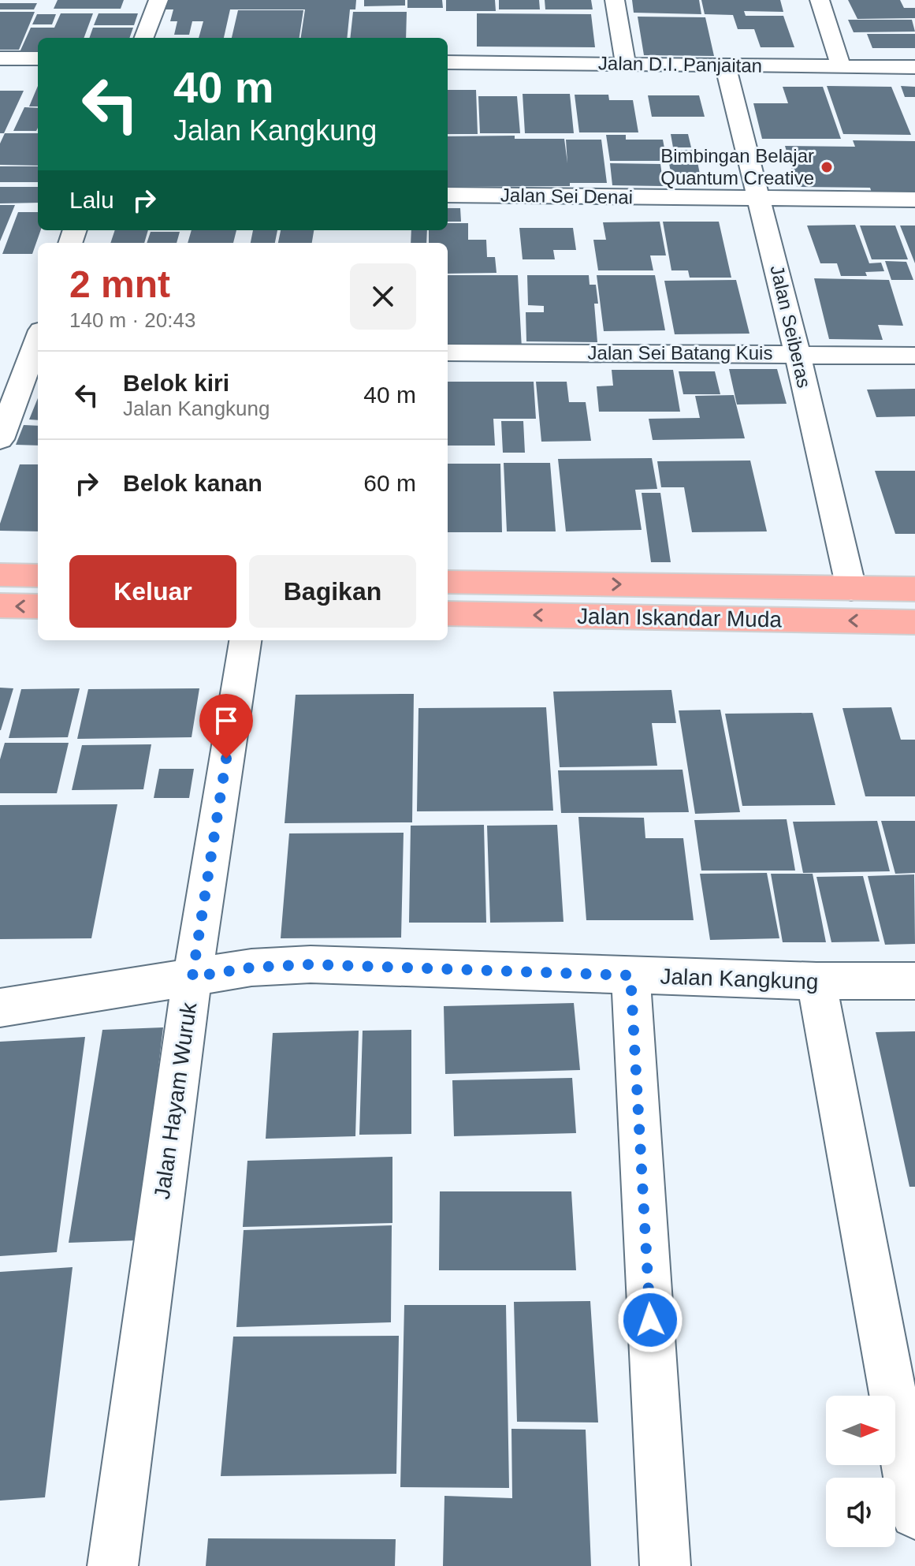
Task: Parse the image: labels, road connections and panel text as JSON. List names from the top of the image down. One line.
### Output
{"streets":{"main road":["Jalan Iskandar Muda"],"street":["Jalan D.I. Panjaitan","Jalan Sei Denai","Jalan Seiberas","Jalan Sei Batang Kuis","Jalan Kangkung","Jalan Hayam Wuruk"]},"crossings":[["Jalan D.I. Panjaitan","Jalan Seiberas"],["Jalan Sei Denai","Jalan Seiberas"],["Jalan Seiberas","Jalan Sei Batang Kuis"],["Jalan Seiberas","Jalan Iskandar Muda"],["Jalan Kangkung","Jalan Hayam Wuruk"]],"places":["Bimbingan Belajar Quantum Creative"],"north":"right","page":{"turn":["40 m","Jalan Kangkung"],"then":"Lalu","heading":["2 mnt","140 m · 20:43"],"list":[{"name":"Belok kiri","note":"Jalan Kangkung","value":"40 m"},{"name":"Belok kanan","value":"60 m"}],"buttons":["Keluar","Bagikan"]}}
